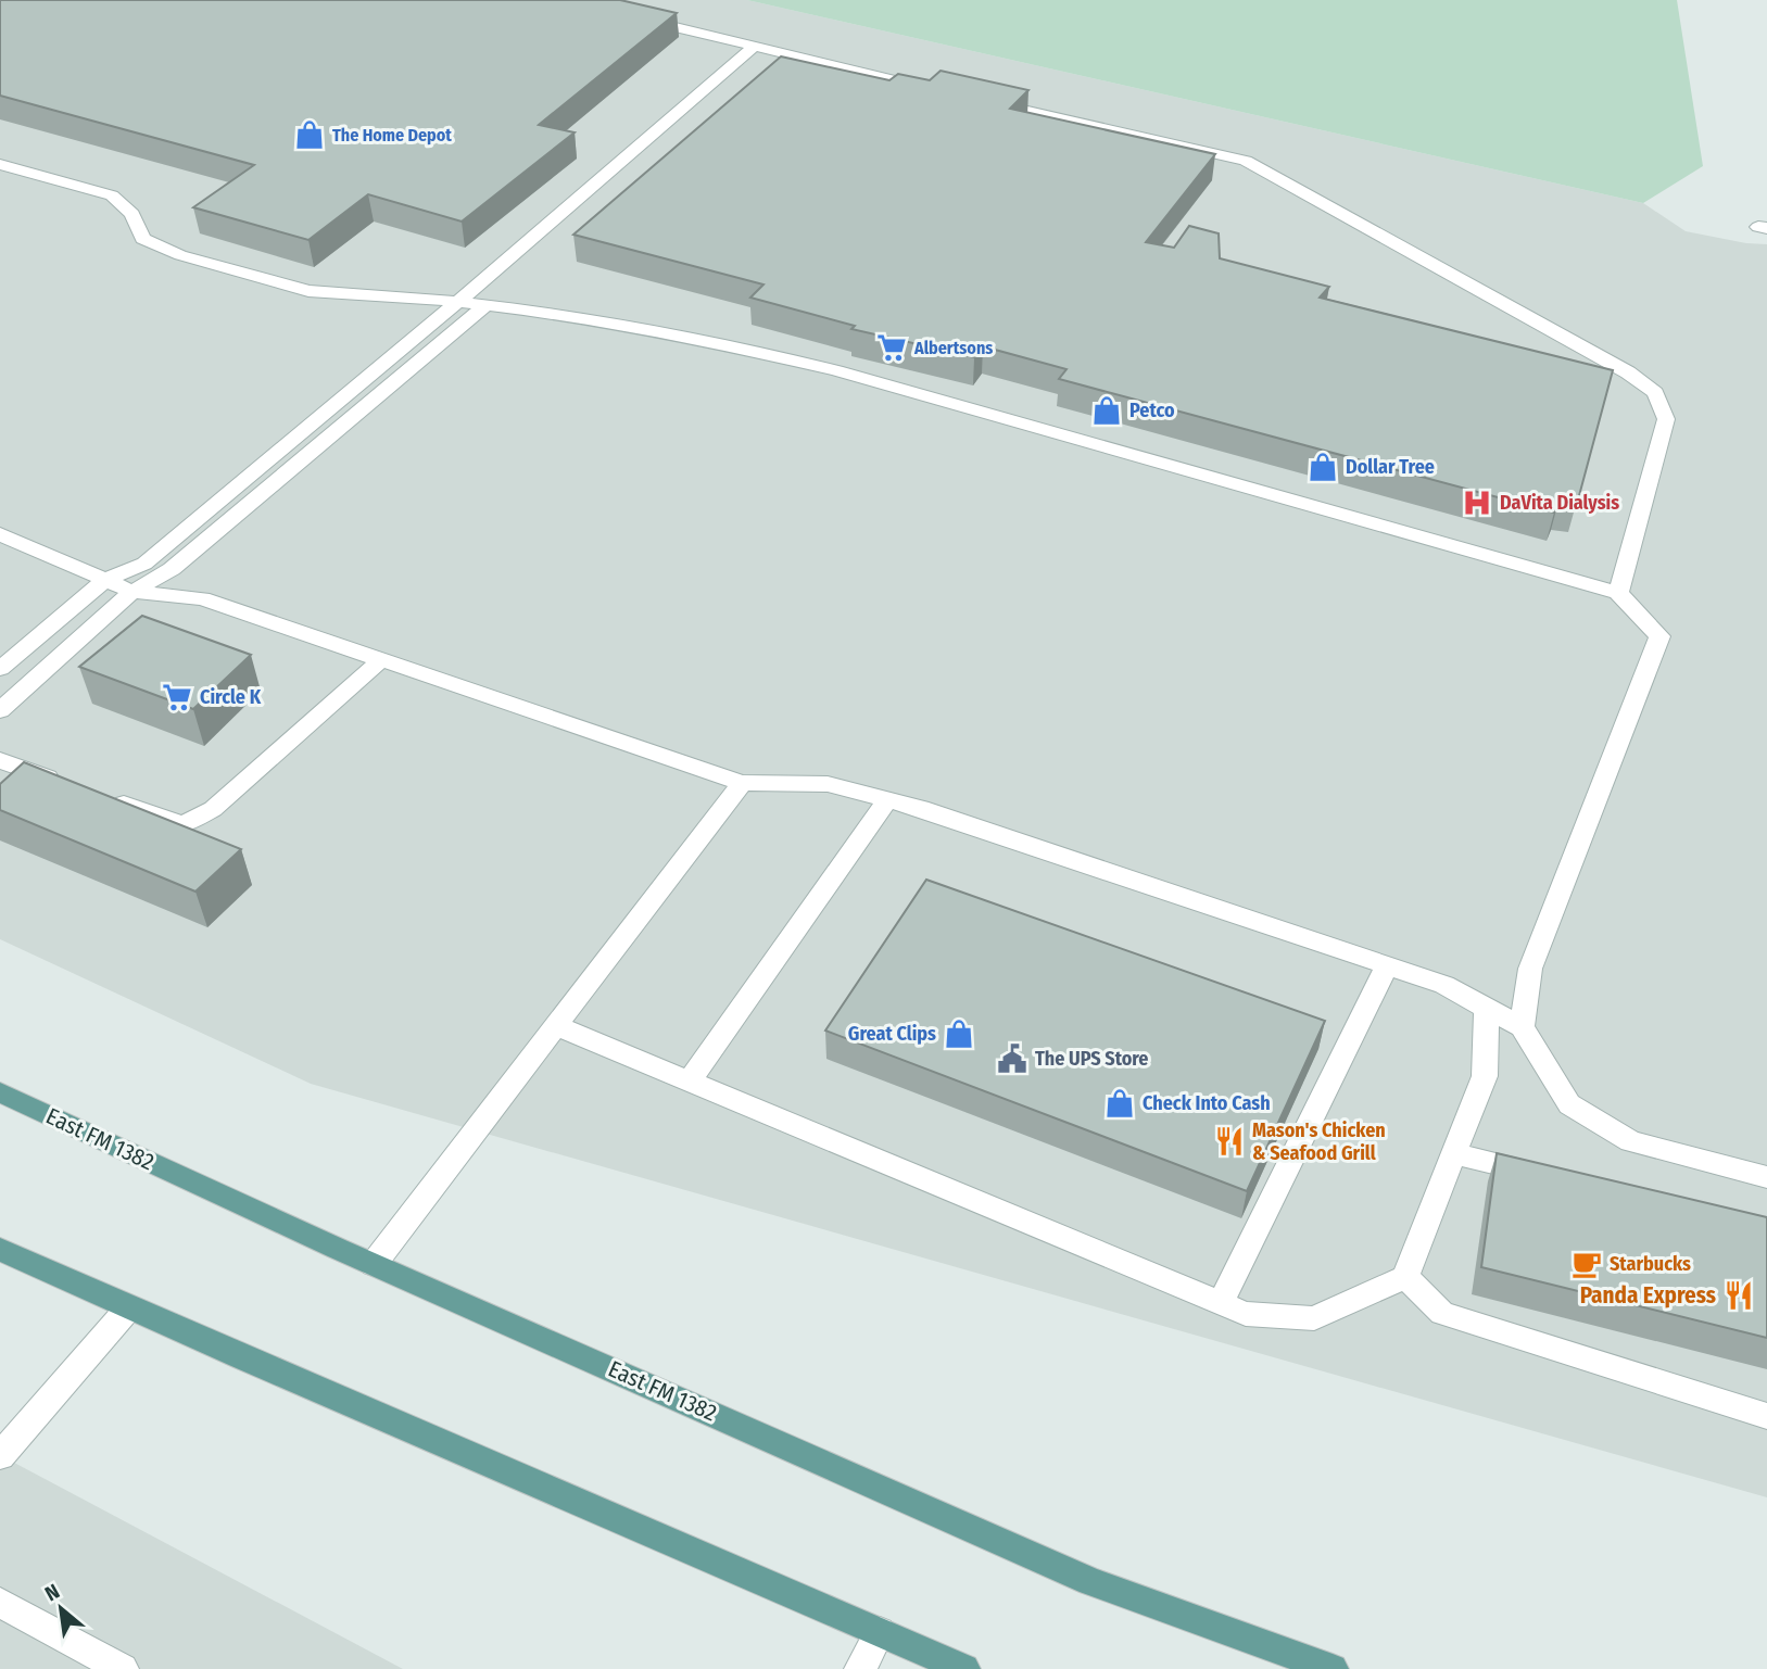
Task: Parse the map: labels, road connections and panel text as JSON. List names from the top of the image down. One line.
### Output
{"streets":{"main road":["East FM 1382"]},"places":{"shop":["The Home Depot","Petco","Dollar Tree","Great Clips","Check Into Cash"],"supermarket":["Albertsons","Circle K"],"hospital":["DaVita Dialysis"],"public building":["The UPS Store"],"restaurant":["Mason's Chicken & Seafood Grill","Panda Express"],"cafe":["Starbucks"]},"north":"top left"}
